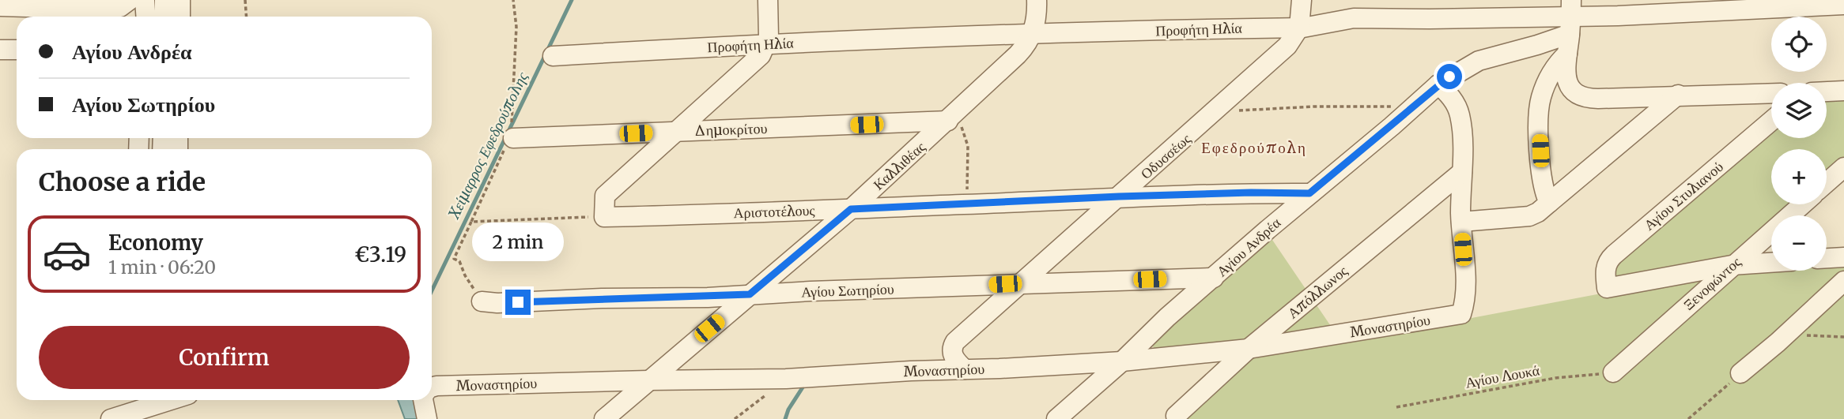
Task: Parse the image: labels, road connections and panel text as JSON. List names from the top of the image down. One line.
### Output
{"streets":{"street":["Προφήτη Ηλία","Δημοκρίτου","Οδυσσέως","Καλλιθέας","Αγίου Στυλιανού","Αριστοτέλους","Αγίου Ανδρέα","Ξενοφώντος","Αγίου Σωτηρίου","Απόλλωνος","Μοναστηρίου"],"path":["Αγίου Λουκά"]},"crossings":[["Προφήτη Ηλία","Οδυσσέως"],["Προφήτη Ηλία","Καλλιθέας"],["Προφήτη Ηλία","Αγίου Ανδρέα"],["Δημοκρίτου","Καλλιθέας"],["Δημοκρίτου","Αριστοτέλους"],["Οδυσσέως","Αριστοτέλους"],["Οδυσσέως","Αγίου Σωτηρίου"],["Οδυσσέως","Μοναστηρίου"],["Καλλιθέας","Αριστοτέλους"],["Καλλιθέας","Αγίου Σωτηρίου"],["Καλλιθέας","Μοναστηρίου"],["Αγίου Στυλιανού","Ξενοφώντος"],["Αριστοτέλους","Αγίου Ανδρέα"],["Αγίου Ανδρέα","Αγίου Σωτηρίου"],["Αγίου Ανδρέα","Μοναστηρίου"],["Ξενοφώντος","Αγίου Λουκά"],["Απόλλωνος","Μοναστηρίου"]],"districts":["Εφεδρούπολη"],"water":["Χείμαρρος Εφεδρούπολης"],"page":{"map_buttons":["+","−"],"banner":["Αγίου Ανδρέα","Αγίου Σωτηρίου"],"heading":"Choose a ride","list":[{"name":"Economy","note":"1 min · 06:20","value":"€3.19"}],"bubble":"2 min","buttons":"Confirm"}}
